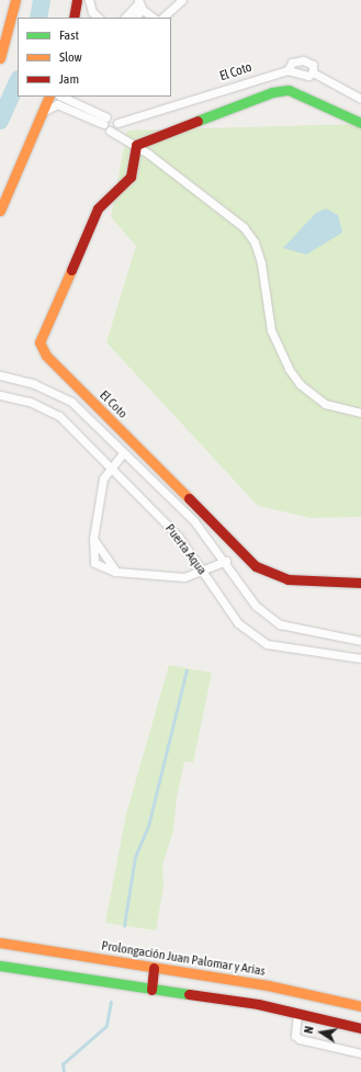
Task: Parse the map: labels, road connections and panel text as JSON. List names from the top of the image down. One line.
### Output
{"streets":{"main road":["El Coto","Prolongación Juan Palomar y Arias"],"street":["Puerta Aqua"]},"legend":["Fast","Slow","Jam"],"north":"left"}
